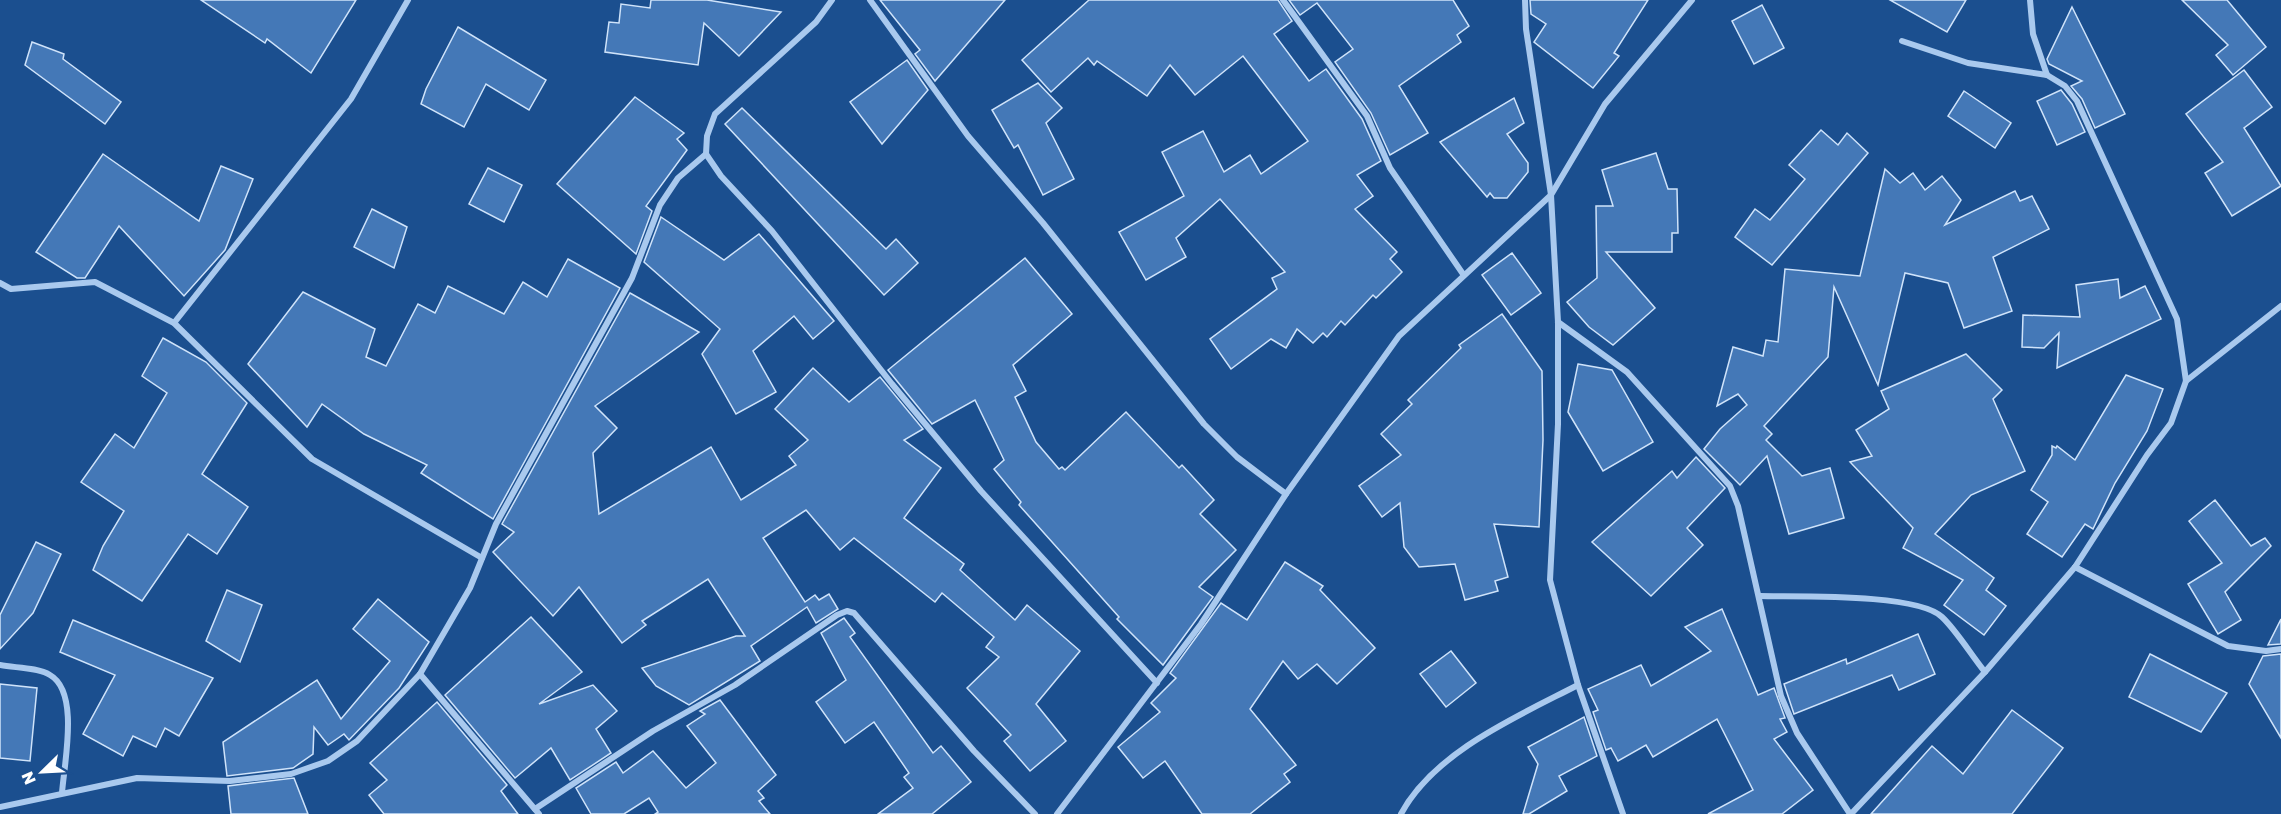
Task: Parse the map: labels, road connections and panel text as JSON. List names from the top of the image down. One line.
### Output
{"north":"bottom left"}
